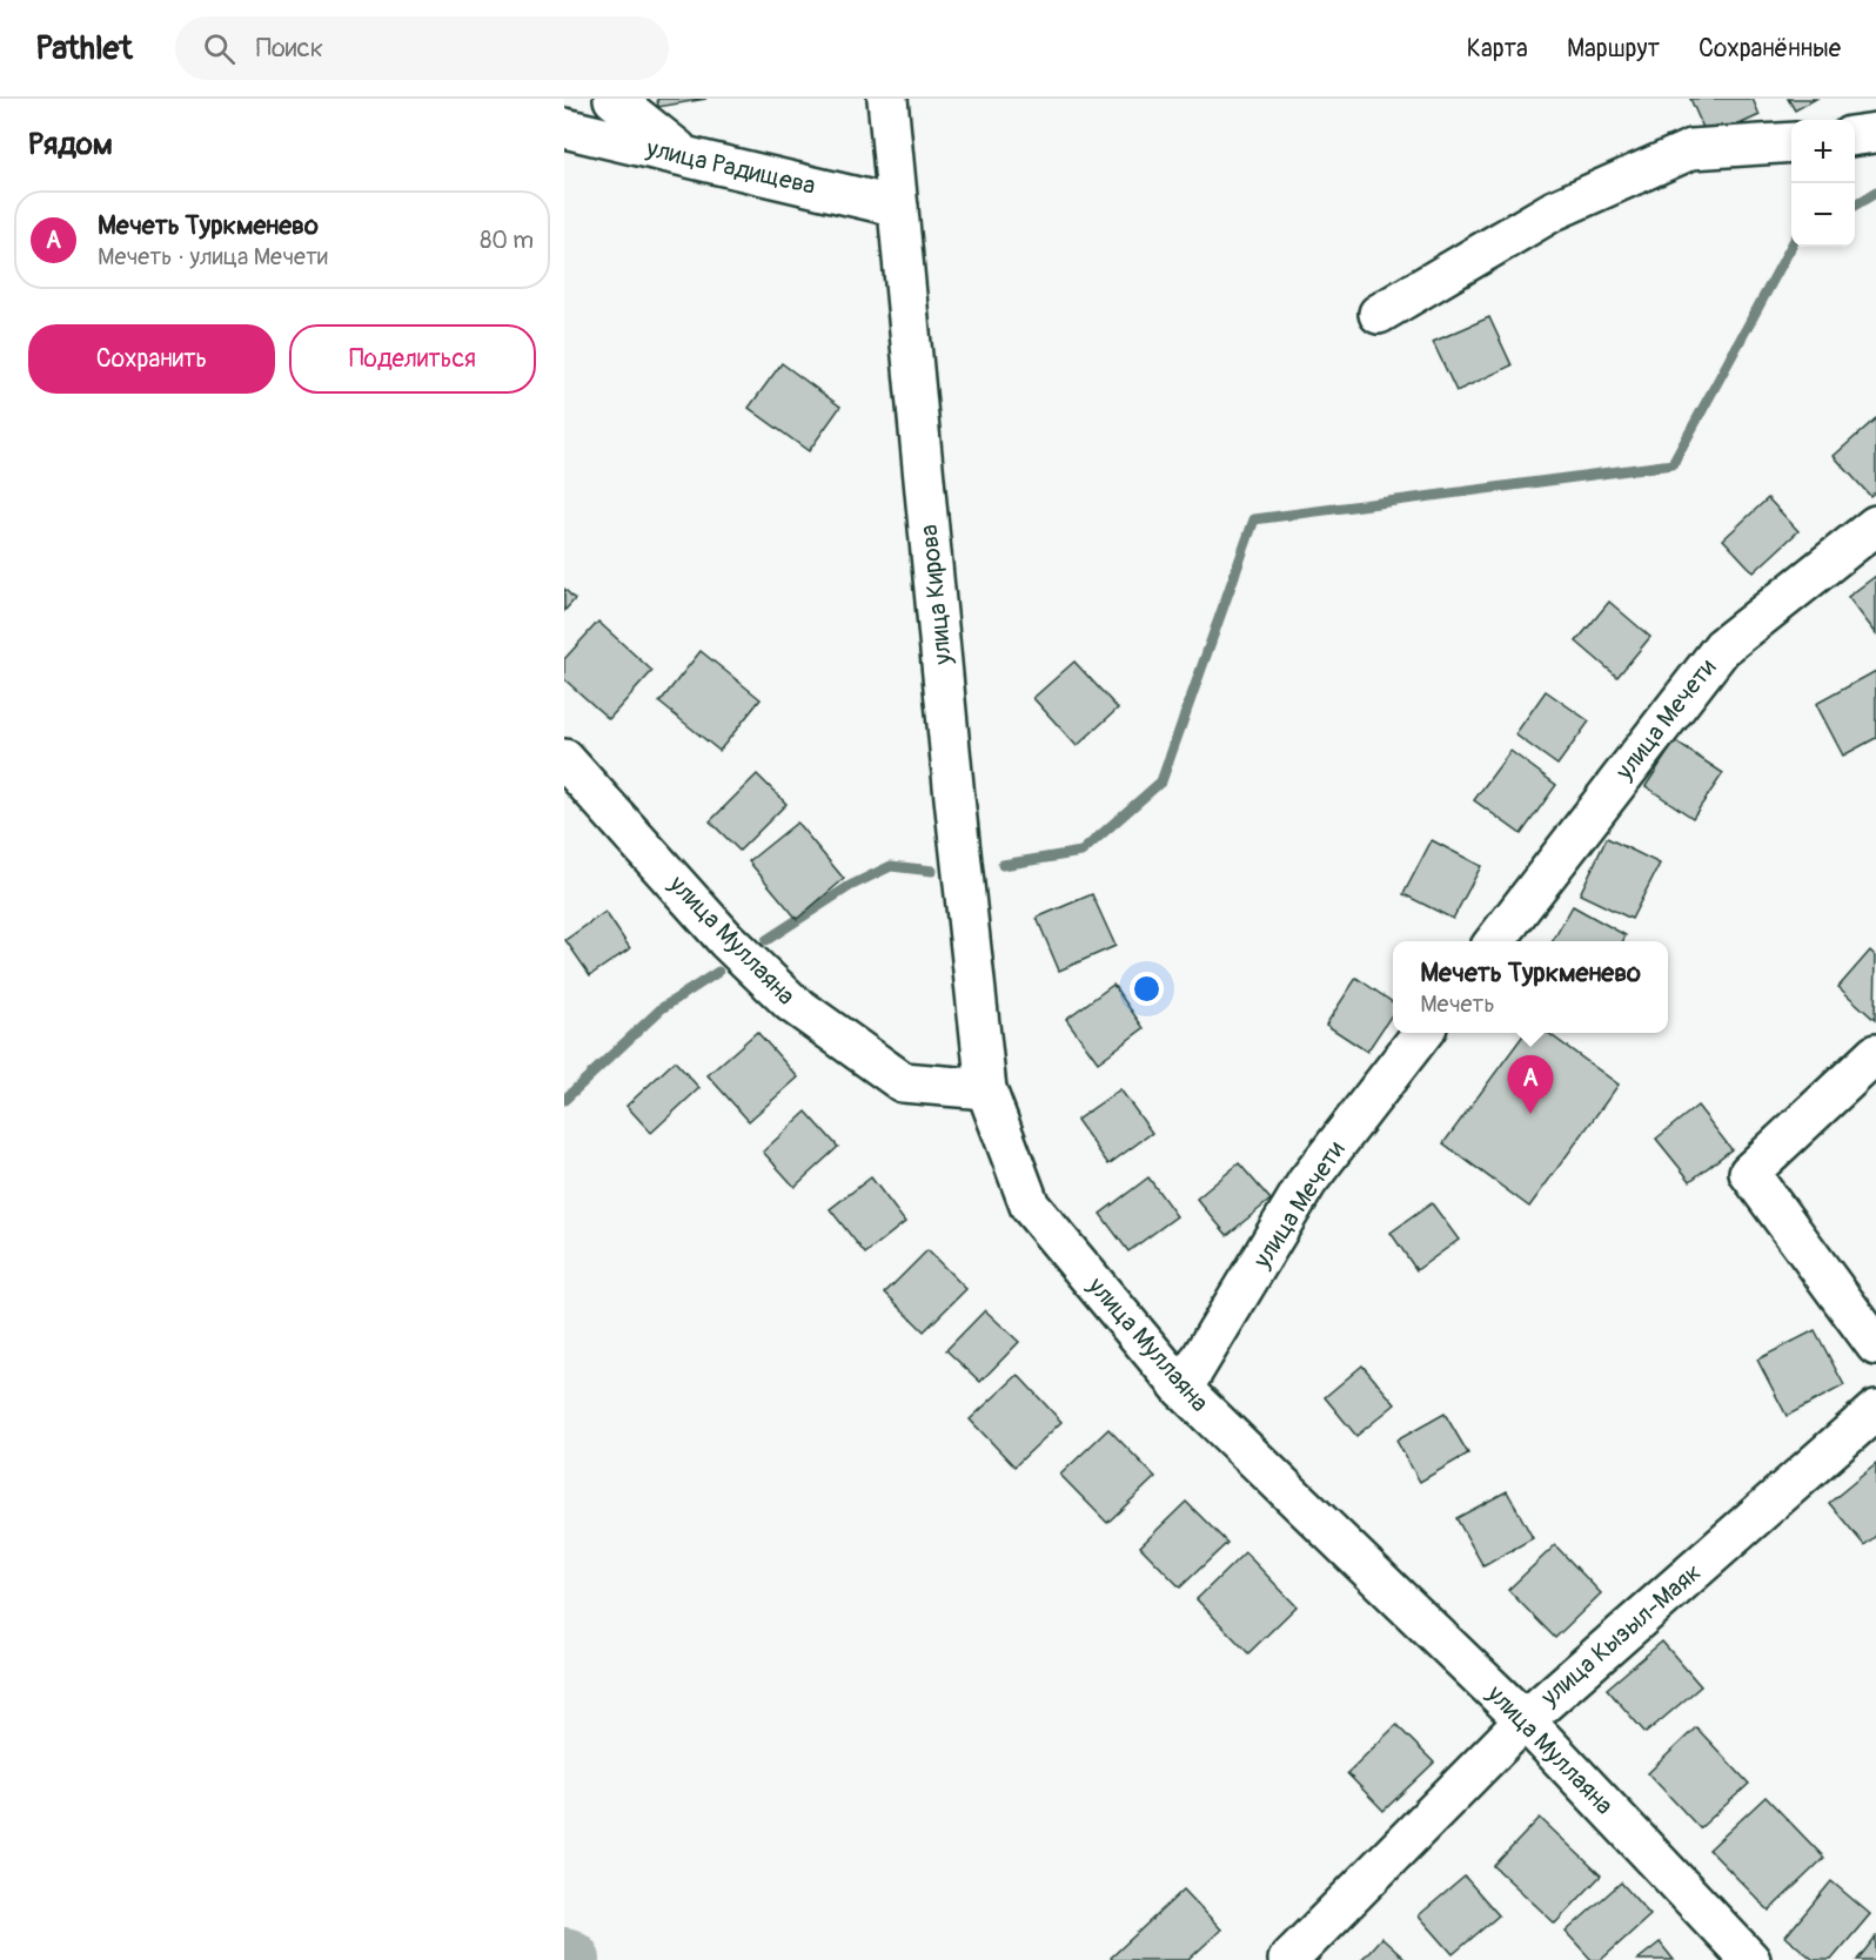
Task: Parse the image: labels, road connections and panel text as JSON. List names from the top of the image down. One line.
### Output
{"streets":{"street":["улица Радищева","улица Кирова","улица Мечети","улица Муллаяна","улица Кызыл-Маяк"]},"crossings":[["улица Радищева","улица Кирова"],["улица Кирова","улица Муллаяна"],["улица Мечети","улица Муллаяна"],["улица Муллаяна","улица Кызыл-Маяк"]],"page":{"header":"Pathlet","search":"Поиск","nav":["Карта","Маршрут","Сохранённые"],"heading":"Рядом","map_buttons":["+","−"],"list":[{"mark":"A","name":"Мечеть Туркменево","note":"Мечеть · улица Мечети","value":"80 m"}],"buttons":["Сохранить","Поделиться"],"popup":["Мечеть Туркменево","Мечеть"],"pins":"A"}}
